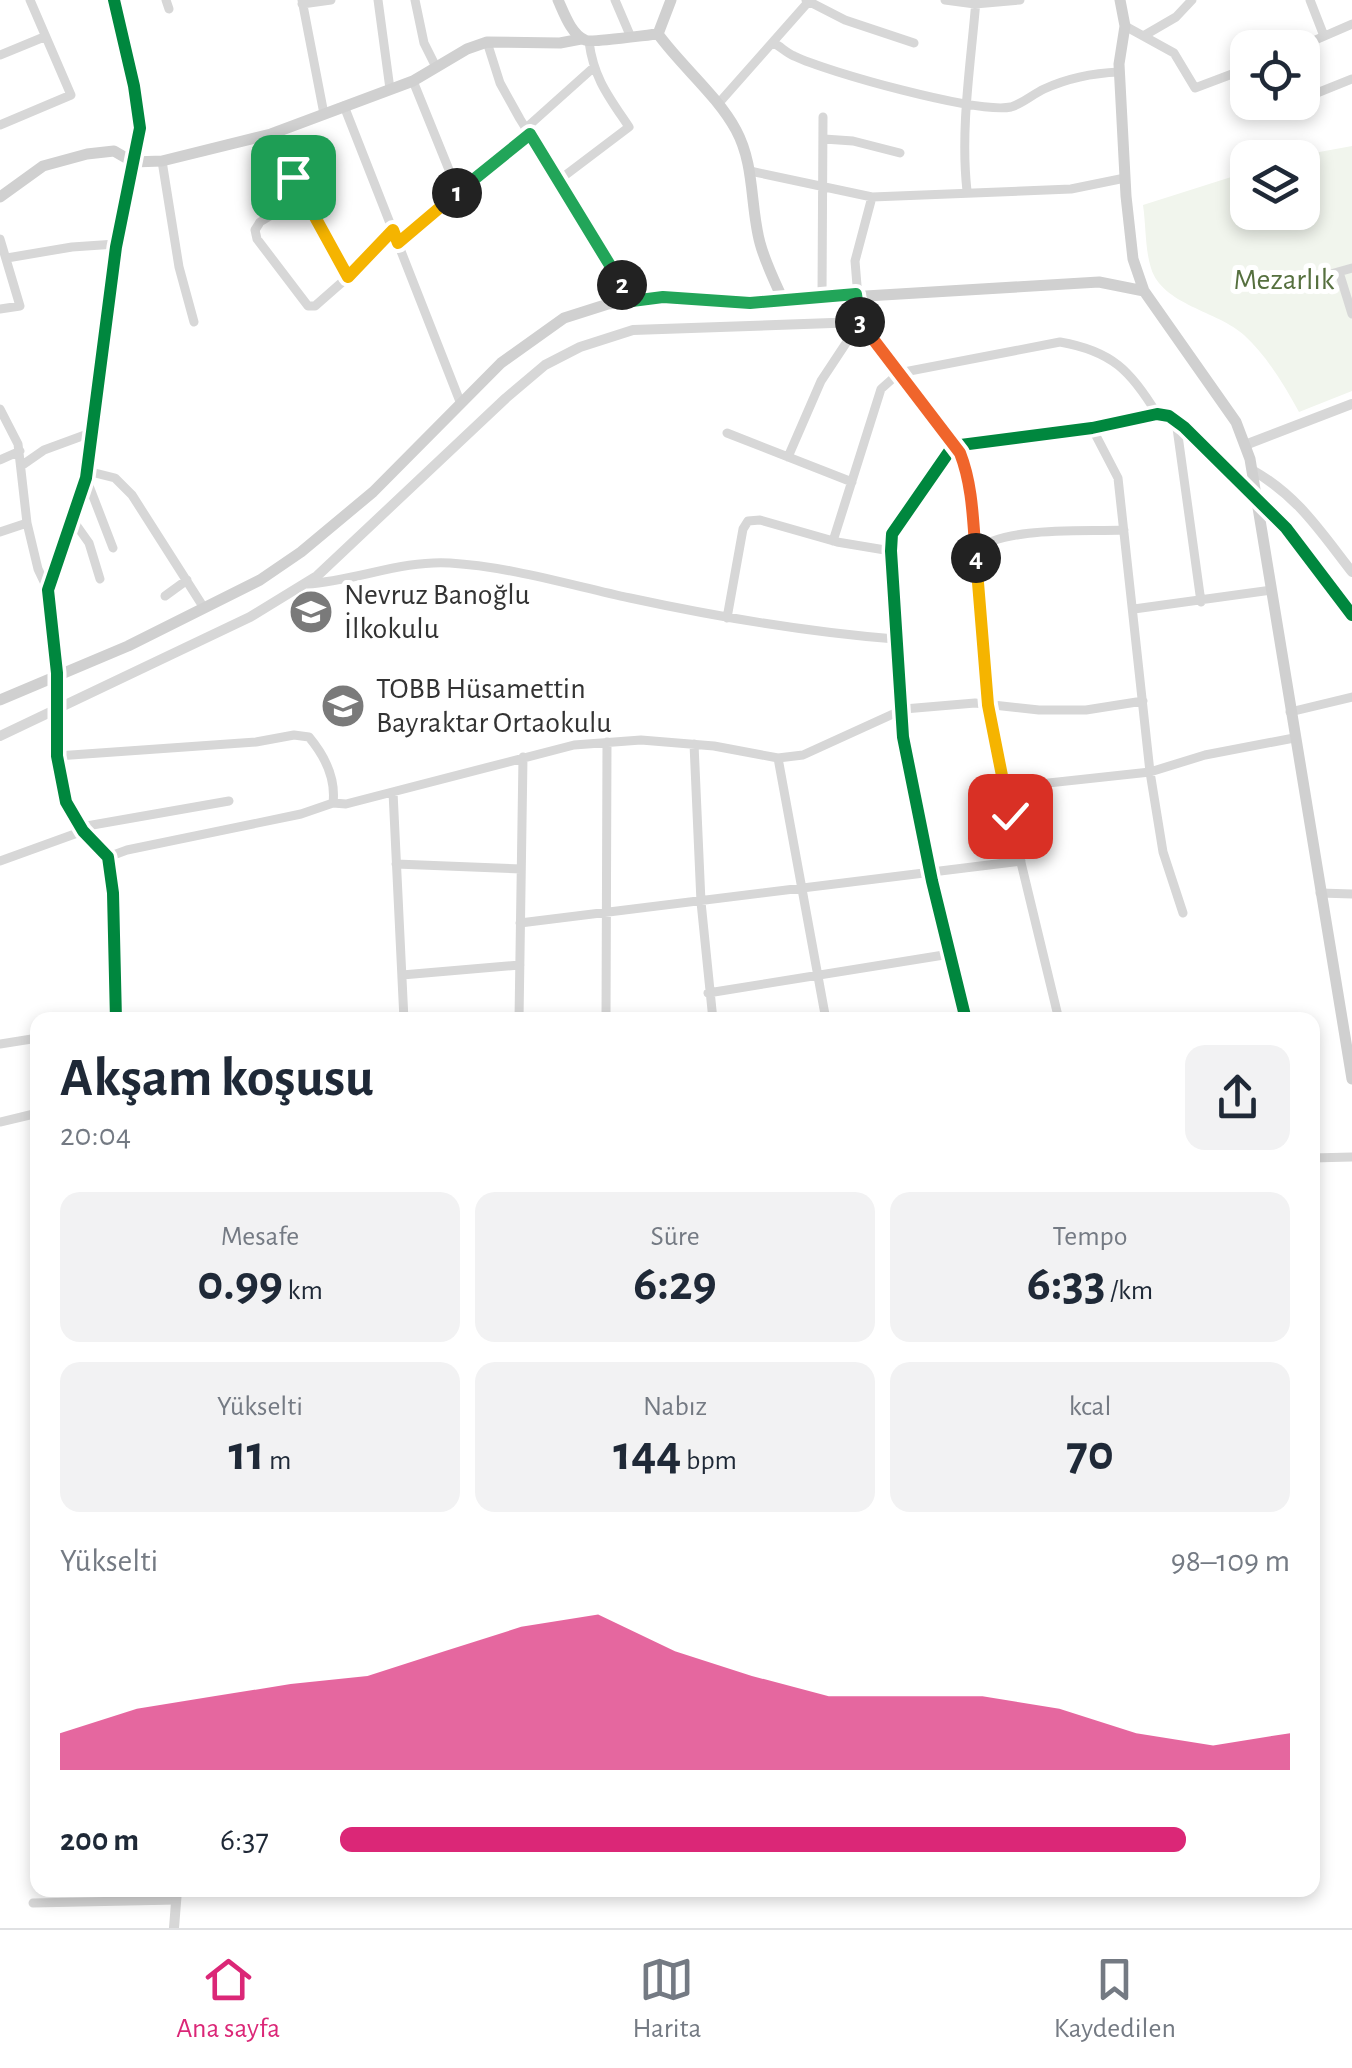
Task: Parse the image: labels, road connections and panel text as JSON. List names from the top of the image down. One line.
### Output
{"parks":["Mezarlık"],"places":{"school or university":["Nevruz Banoğlu İlkokulu","TOBB Hüsamettin Bayraktar Ortaokulu"]},"page":{"pins":["1","2","3","4"],"heading":["Akşam koşusu","20:04"],"stats":[["Mesafe","0.99 km"],["Süre","6:29"],["Tempo","6:33 /km"],["Yükselti","11 m"],["Nabız","144 bpm"],["kcal","70"]],"chart":["Yükselti","98–109 m"],"list":[{"name":"200 m","note":"6:37"}],"tabs":["Ana sayfa","Harita","Kaydedilen"]}}
